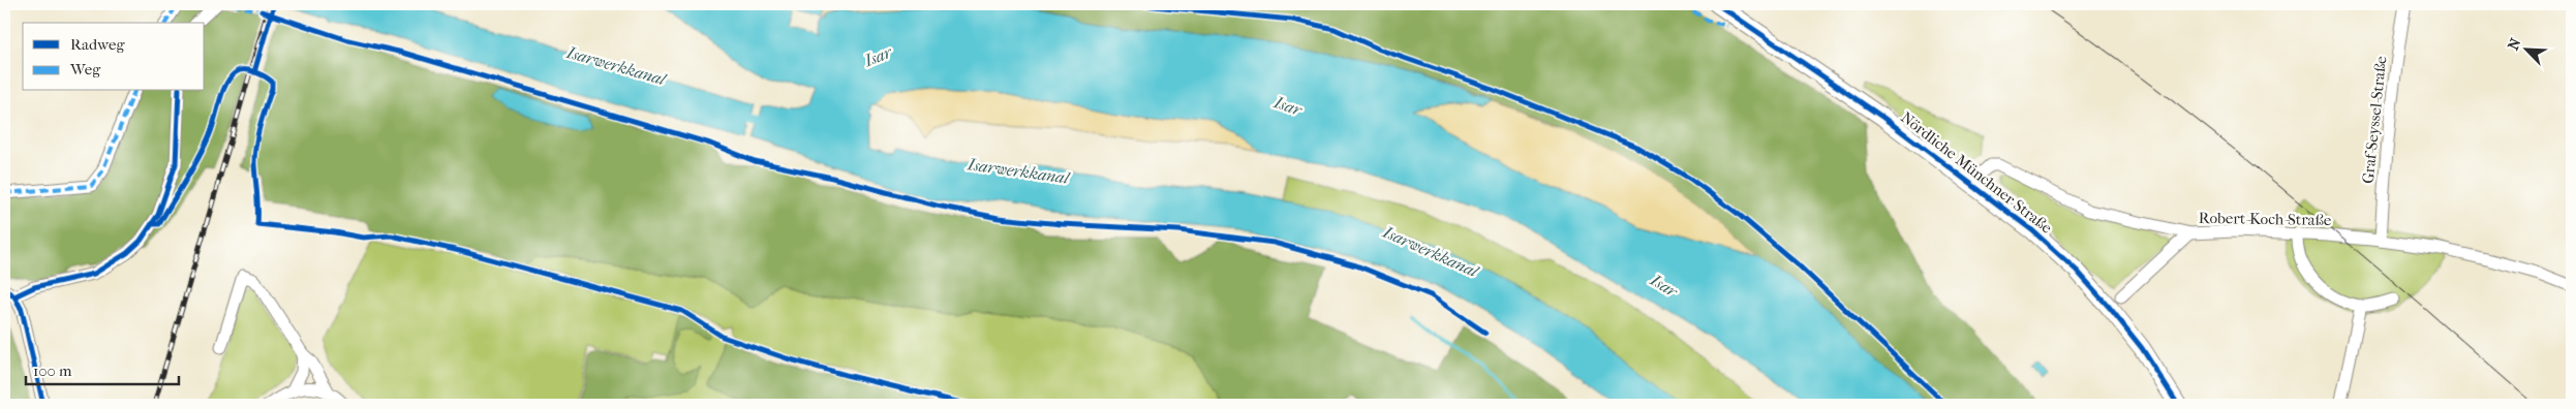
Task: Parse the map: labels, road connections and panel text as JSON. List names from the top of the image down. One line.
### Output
{"streets":{"main road":["Nördliche Münchner Straße"],"street":["Graf-Seyssel-Straße","Robert-Koch-Straße"]},"crossings":[["Graf-Seyssel-Straße","Robert-Koch-Straße"],["Nördliche Münchner Straße","Robert-Koch-Straße"]],"water":["Isar","Isarwerkkanal"],"legend":["Radweg","Weg"],"scale_bar":"100 m","north":"top left"}
